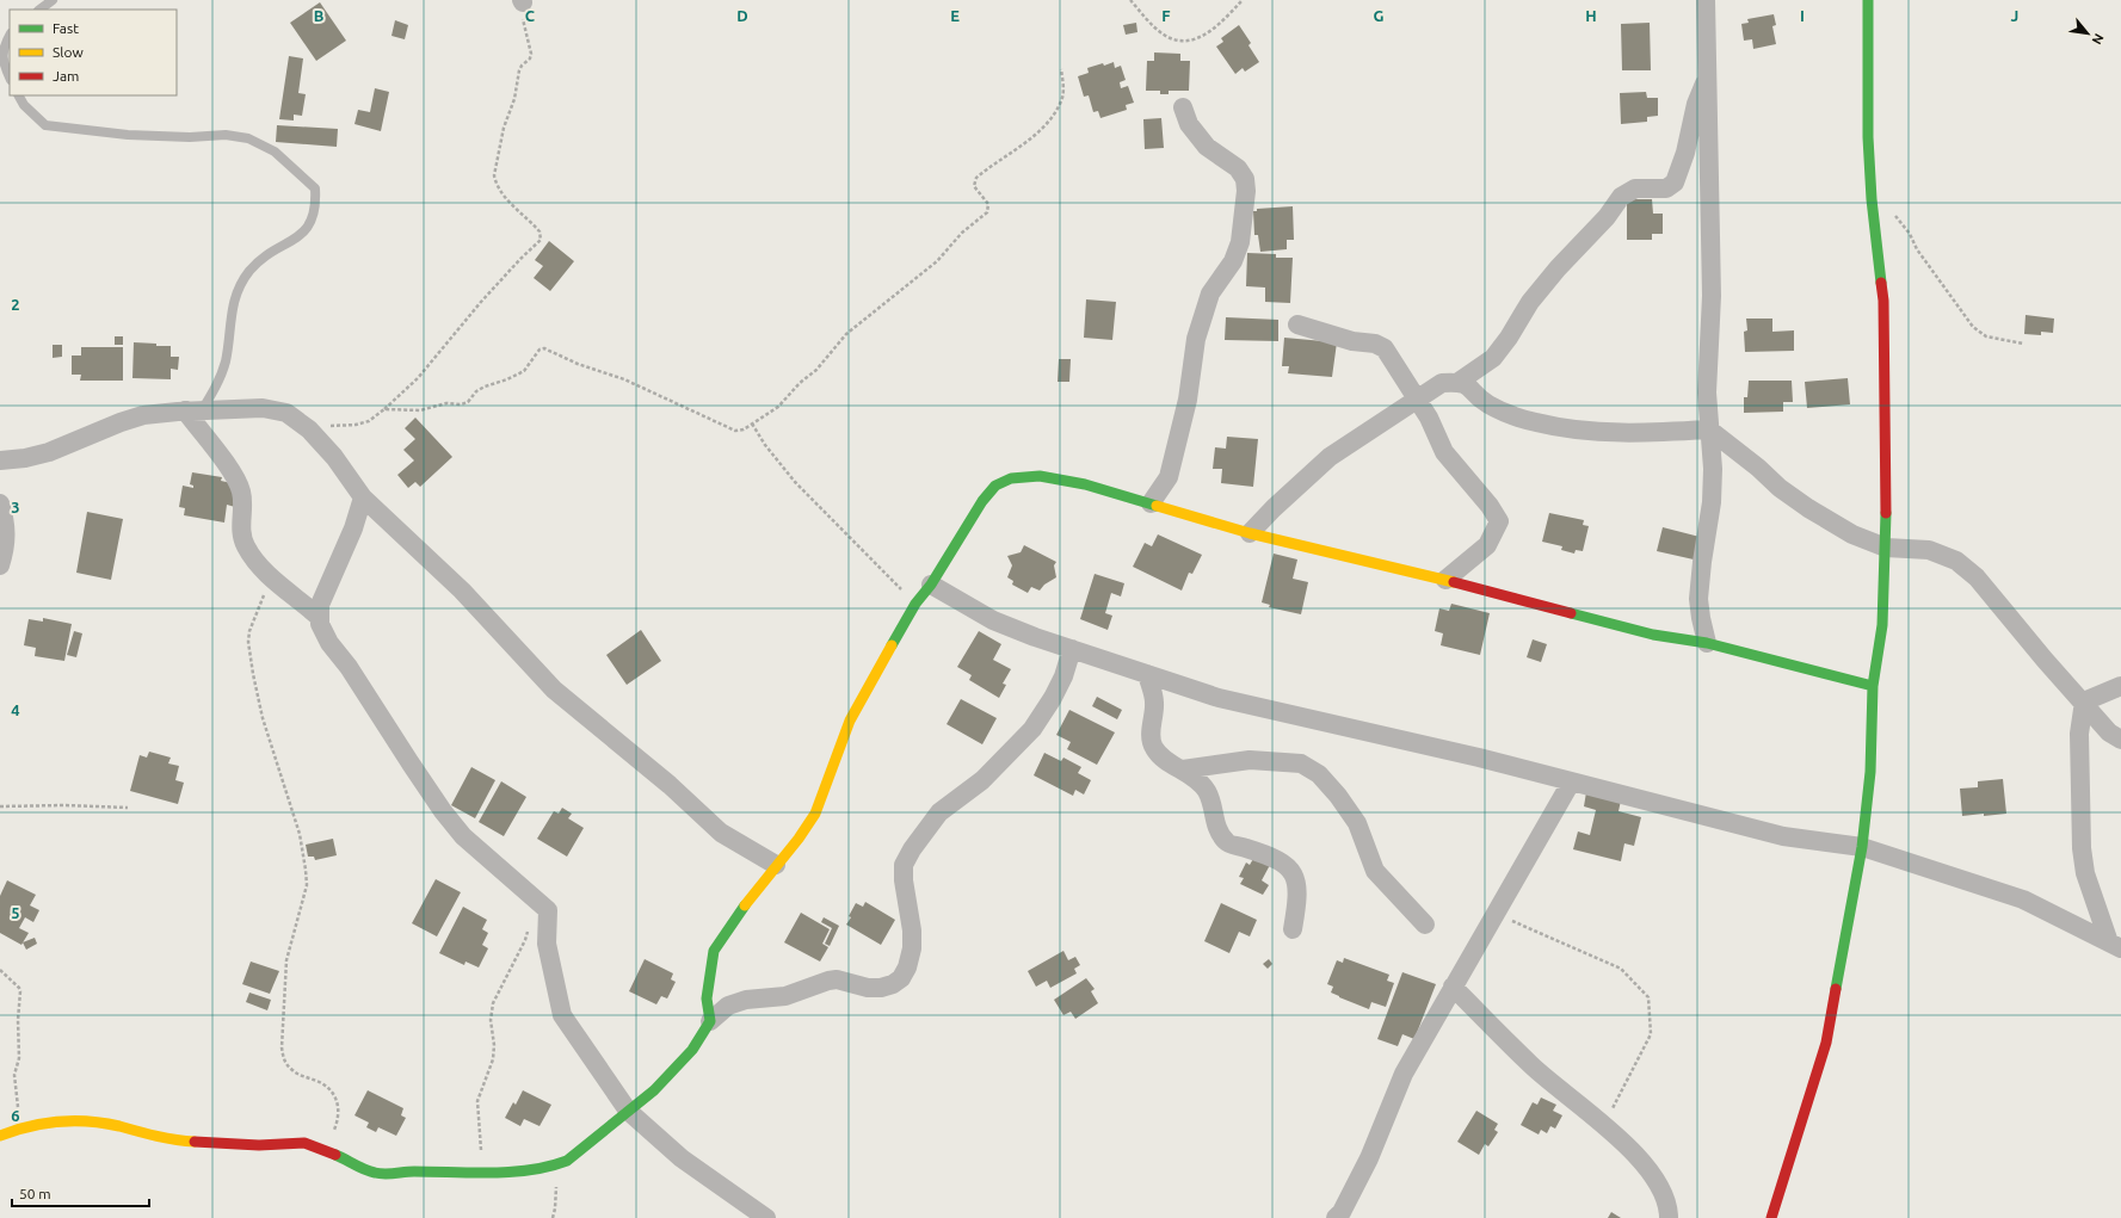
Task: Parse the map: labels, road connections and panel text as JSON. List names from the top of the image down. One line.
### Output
{"legend":["Fast","Slow","Jam"],"scale_bar":"50 m","north":"bottom right","grid":{"columns":["B","C","D","E","F","G","H","I","J"],"rows":["2","3","4","5","6"]}}
